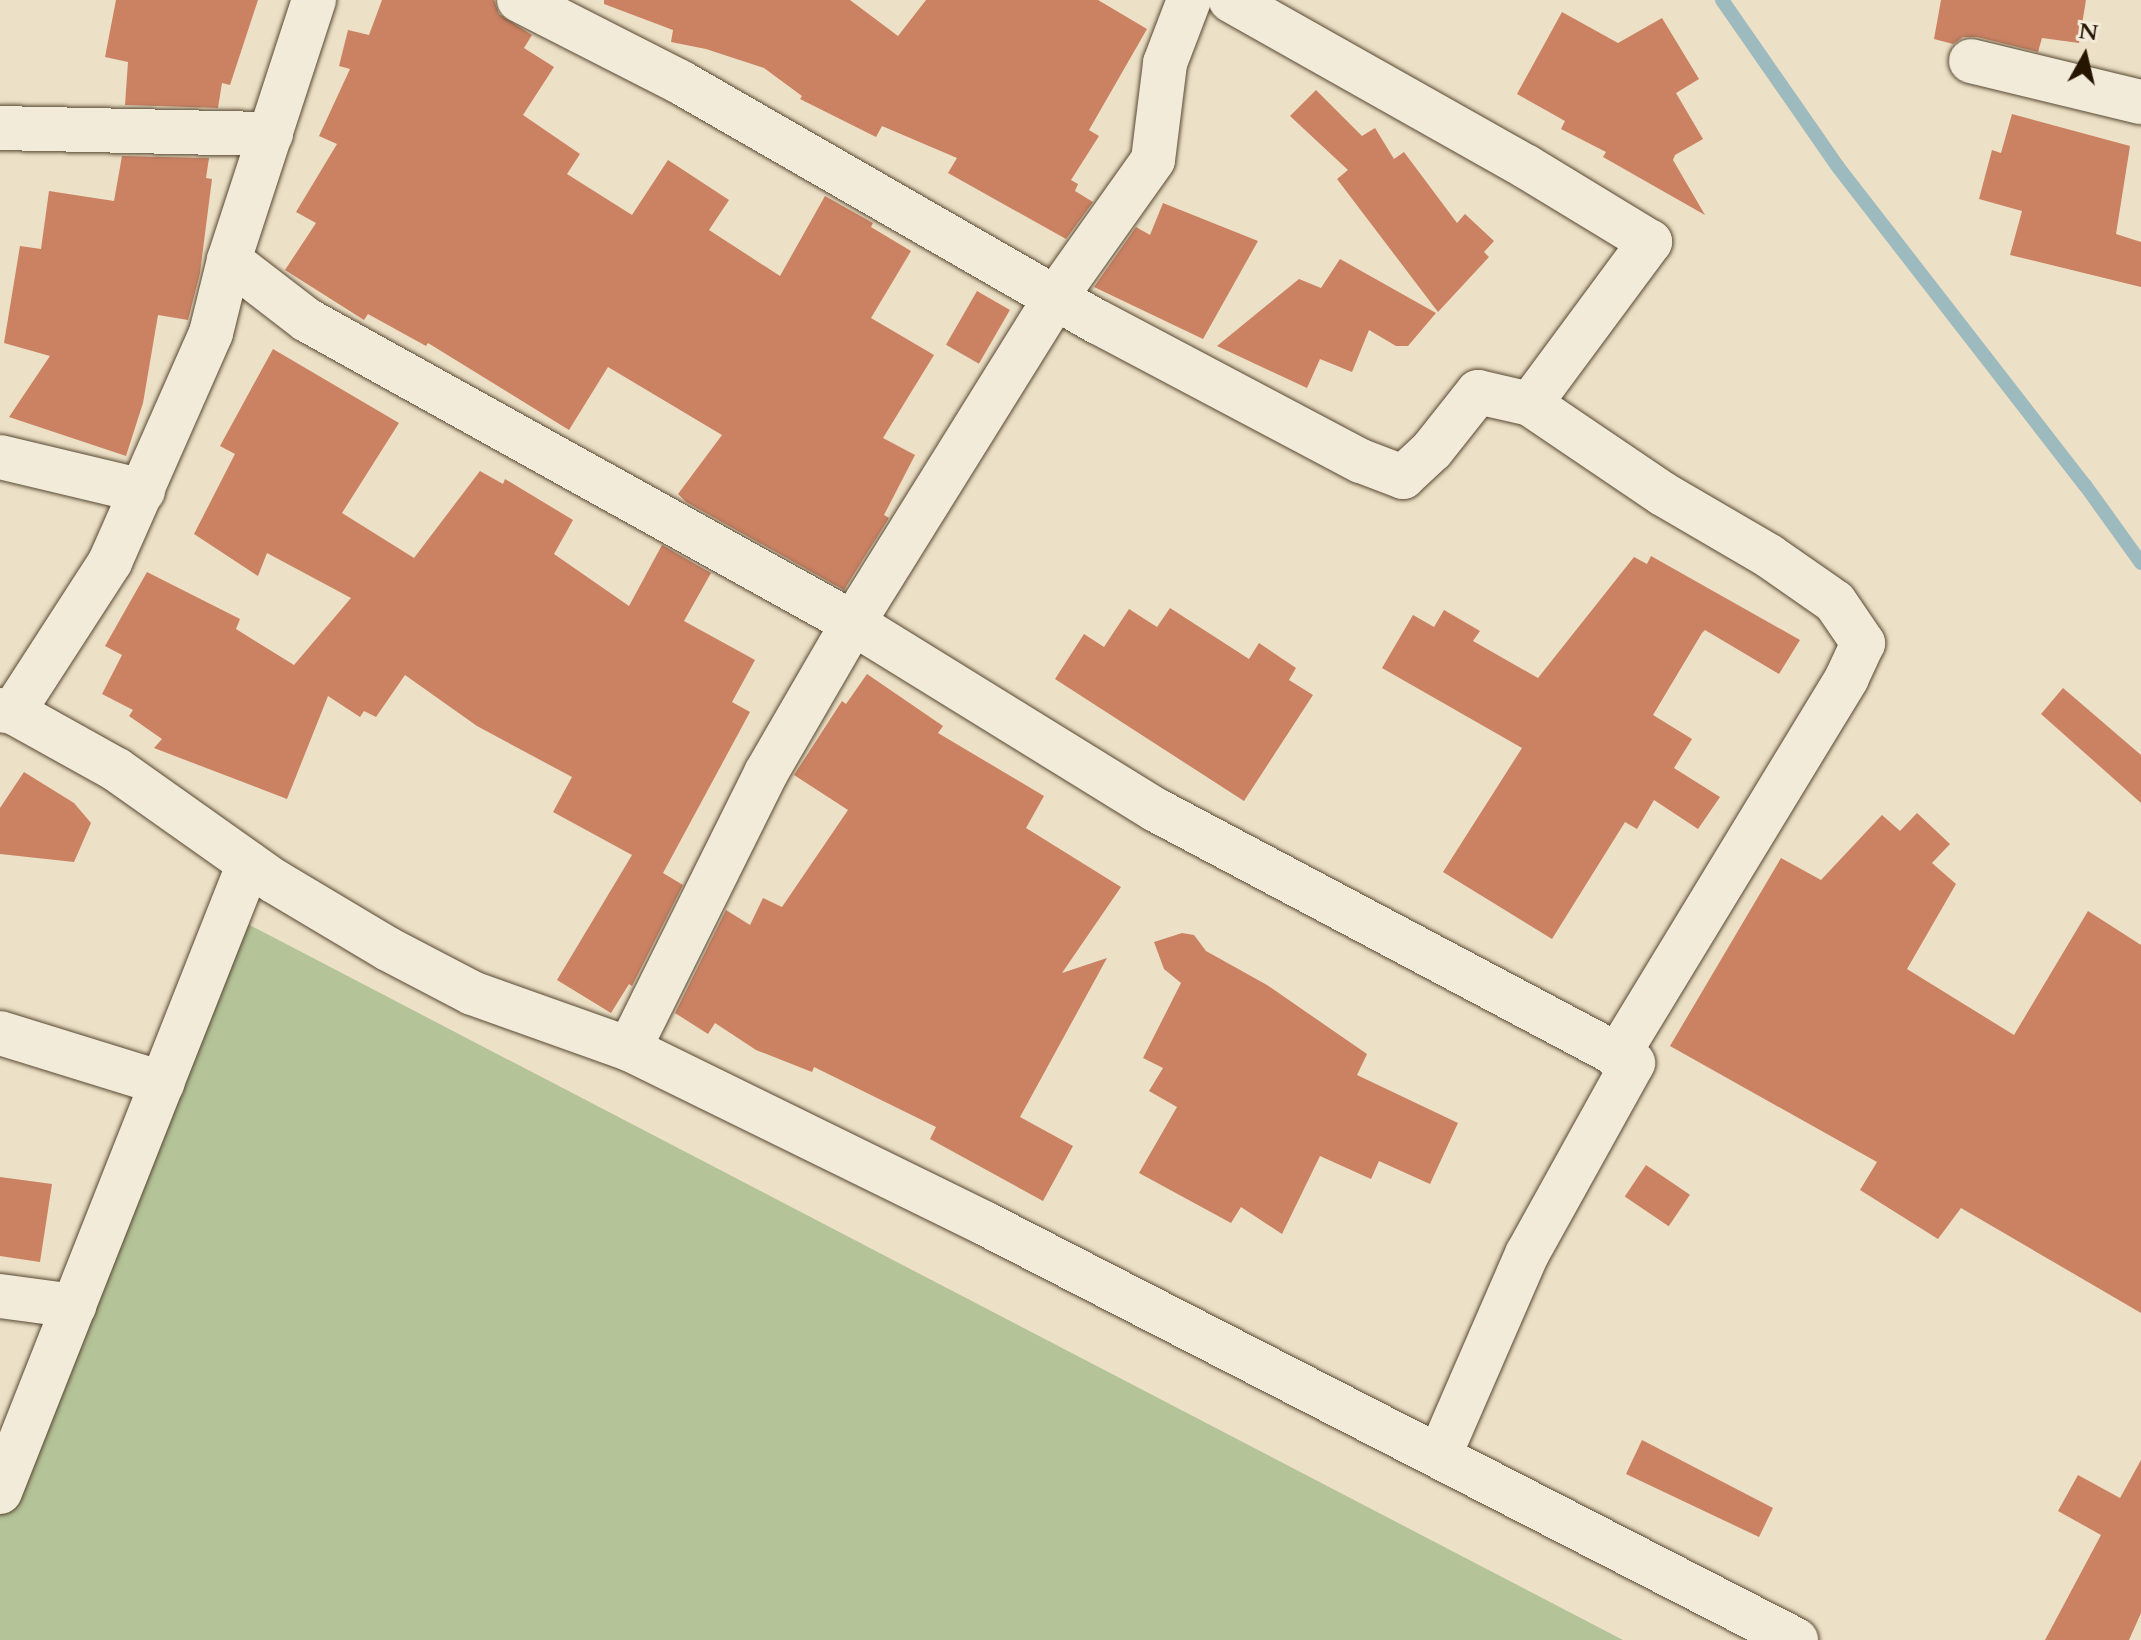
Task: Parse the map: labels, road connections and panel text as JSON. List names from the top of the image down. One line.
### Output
{"north":"top"}
